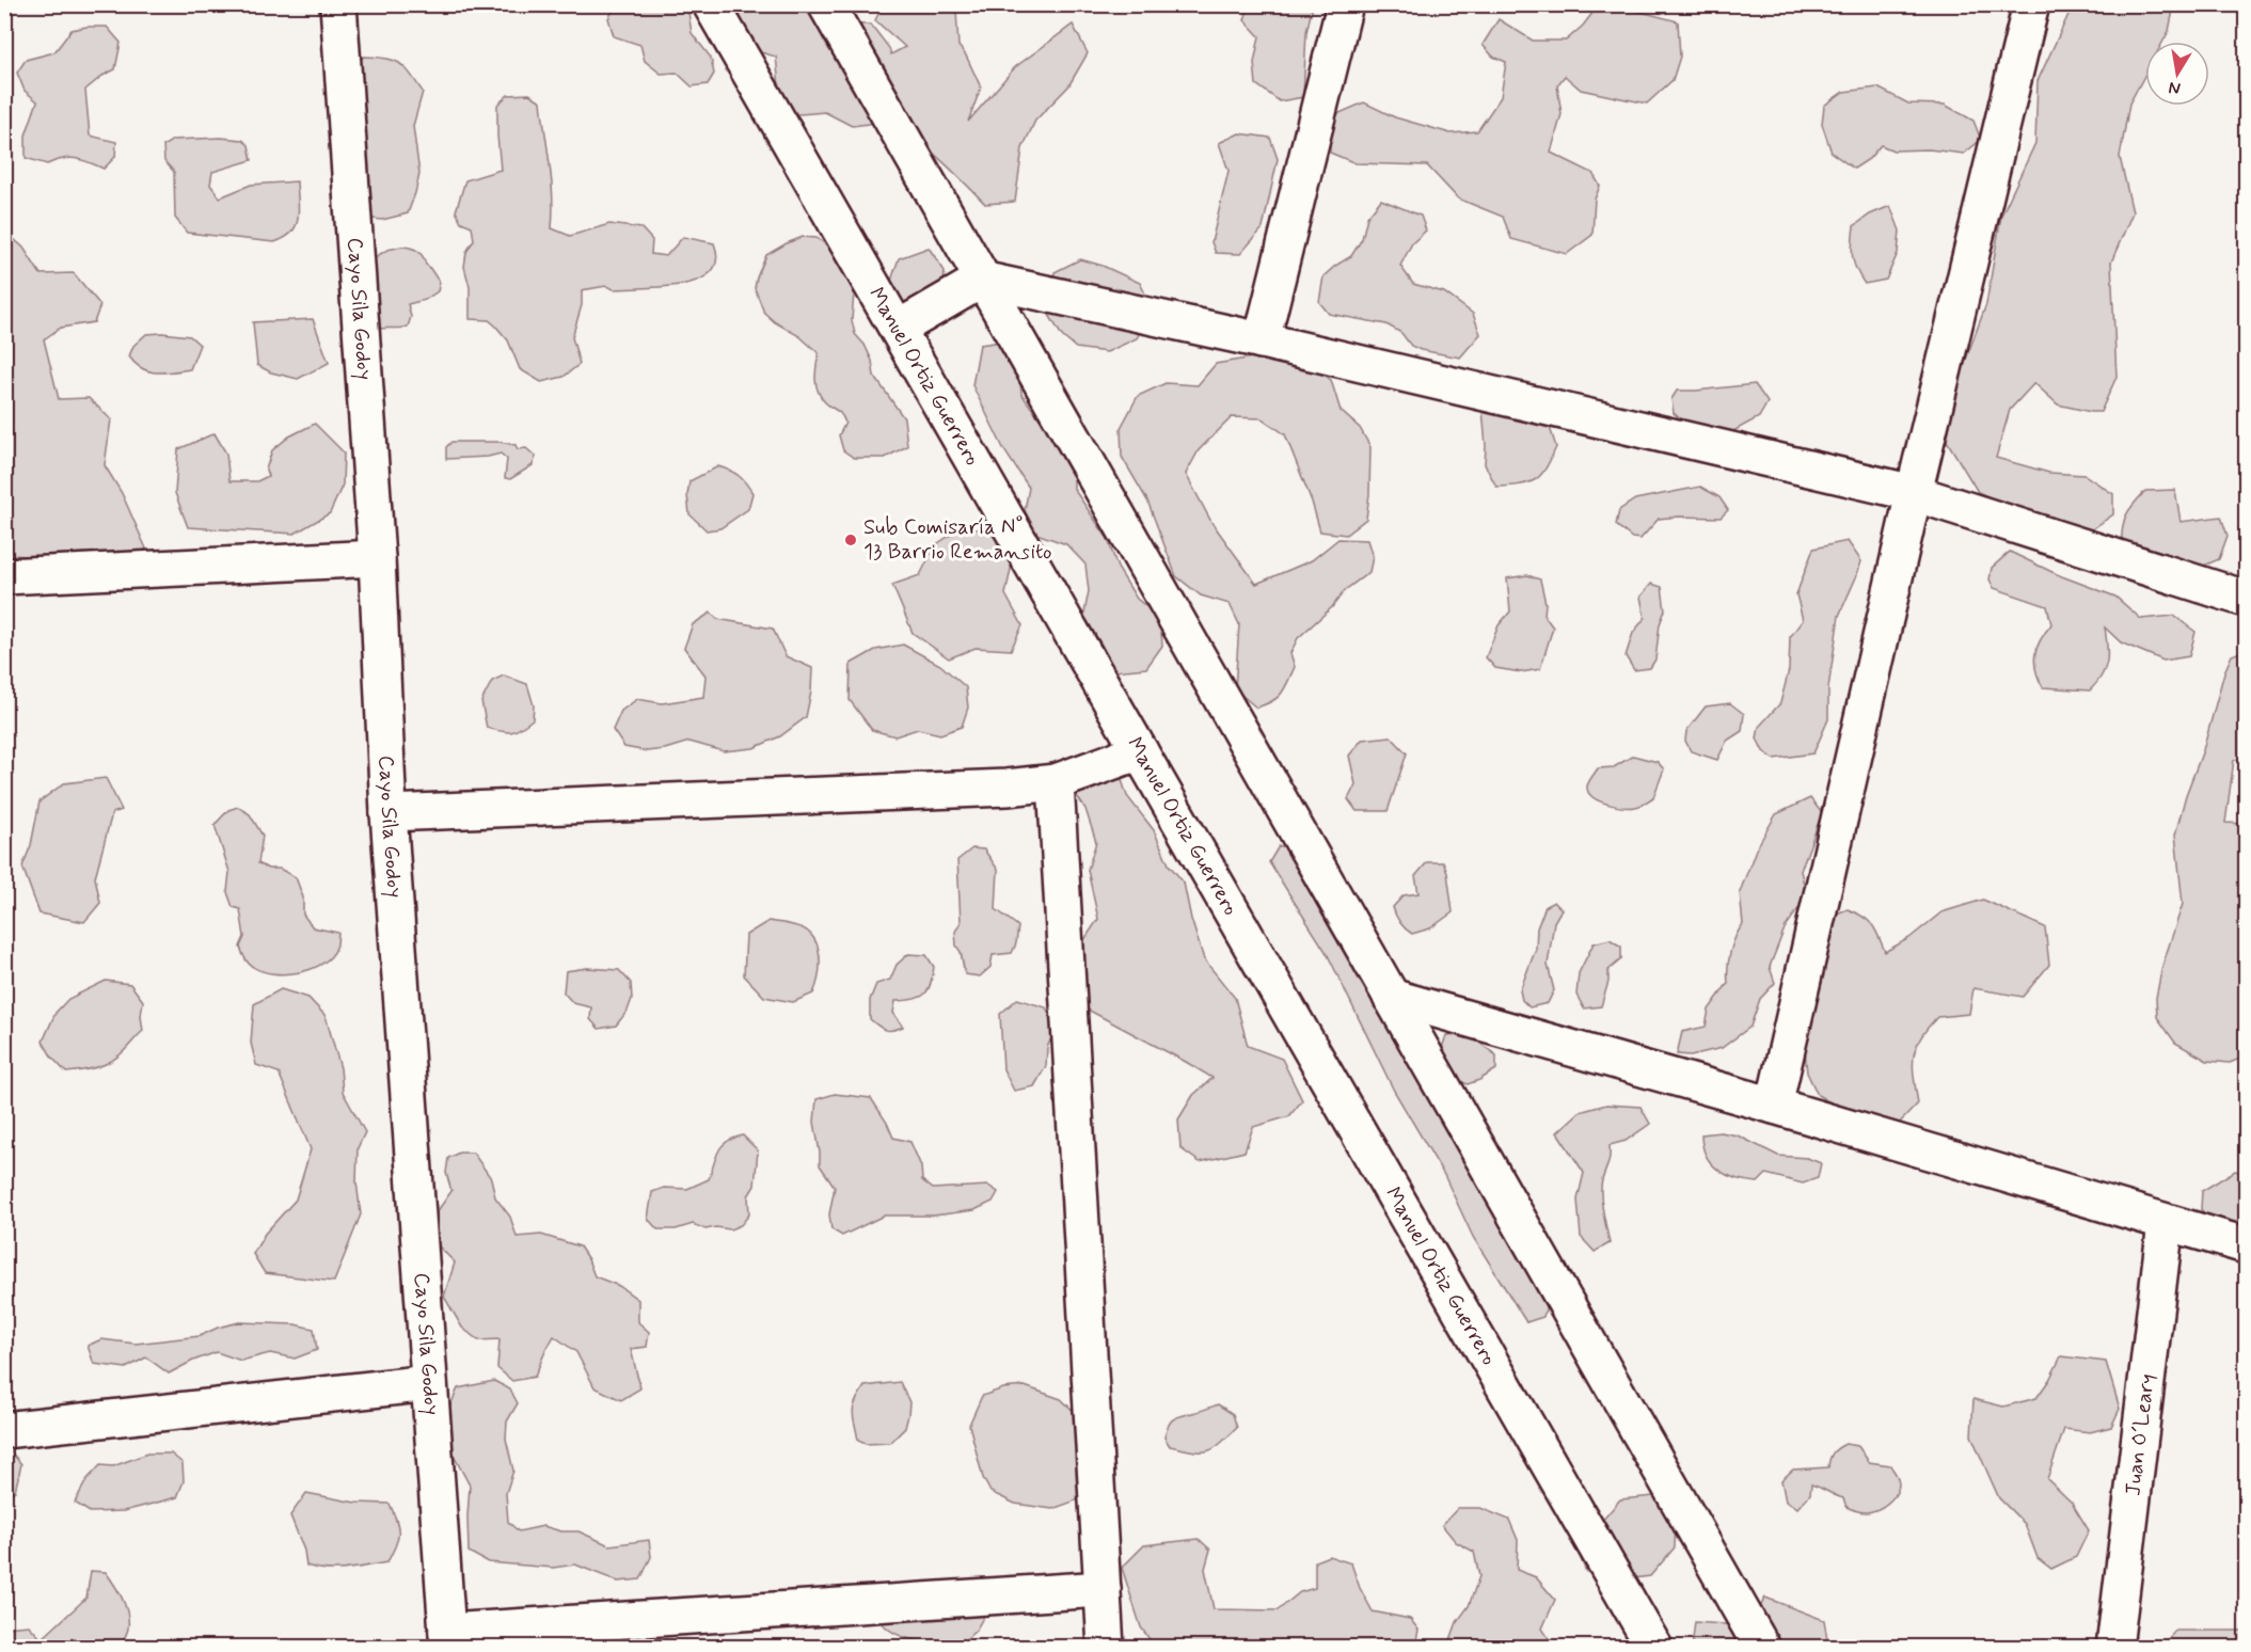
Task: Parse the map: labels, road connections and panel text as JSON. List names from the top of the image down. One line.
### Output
{"streets":{"street":["Cayo Sila Godoy","Manuel Ortiz Guerrero","Juan O´Leary"]},"places":["Sub Comisaría N° 13 Barrio Remansito"],"north":"bottom"}
